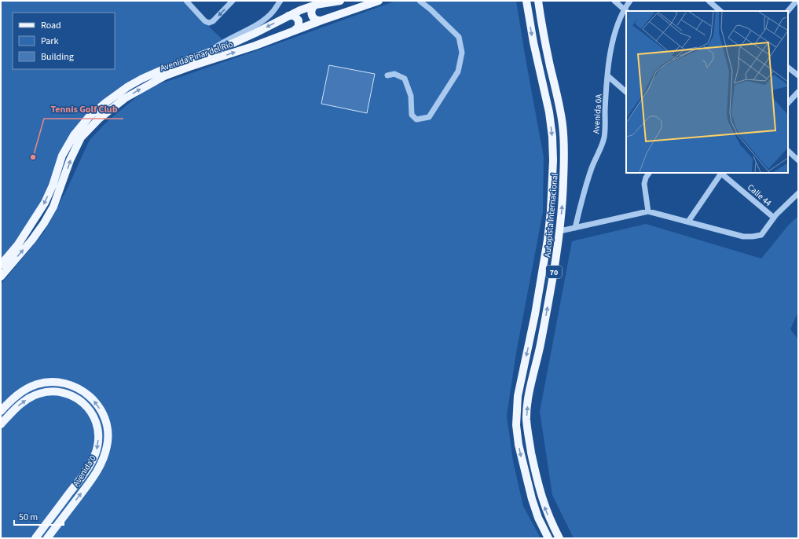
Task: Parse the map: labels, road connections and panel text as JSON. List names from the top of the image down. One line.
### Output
{"streets":{"main road":["Avenida Pinar del Río","Autopista Internacional","70","Avenida 0"],"street":["Avenida 0A","Calle 44"]},"places":["Tennis Golf Club"],"legend":["Road","Park","Building"],"scale_bar":"50 m"}
